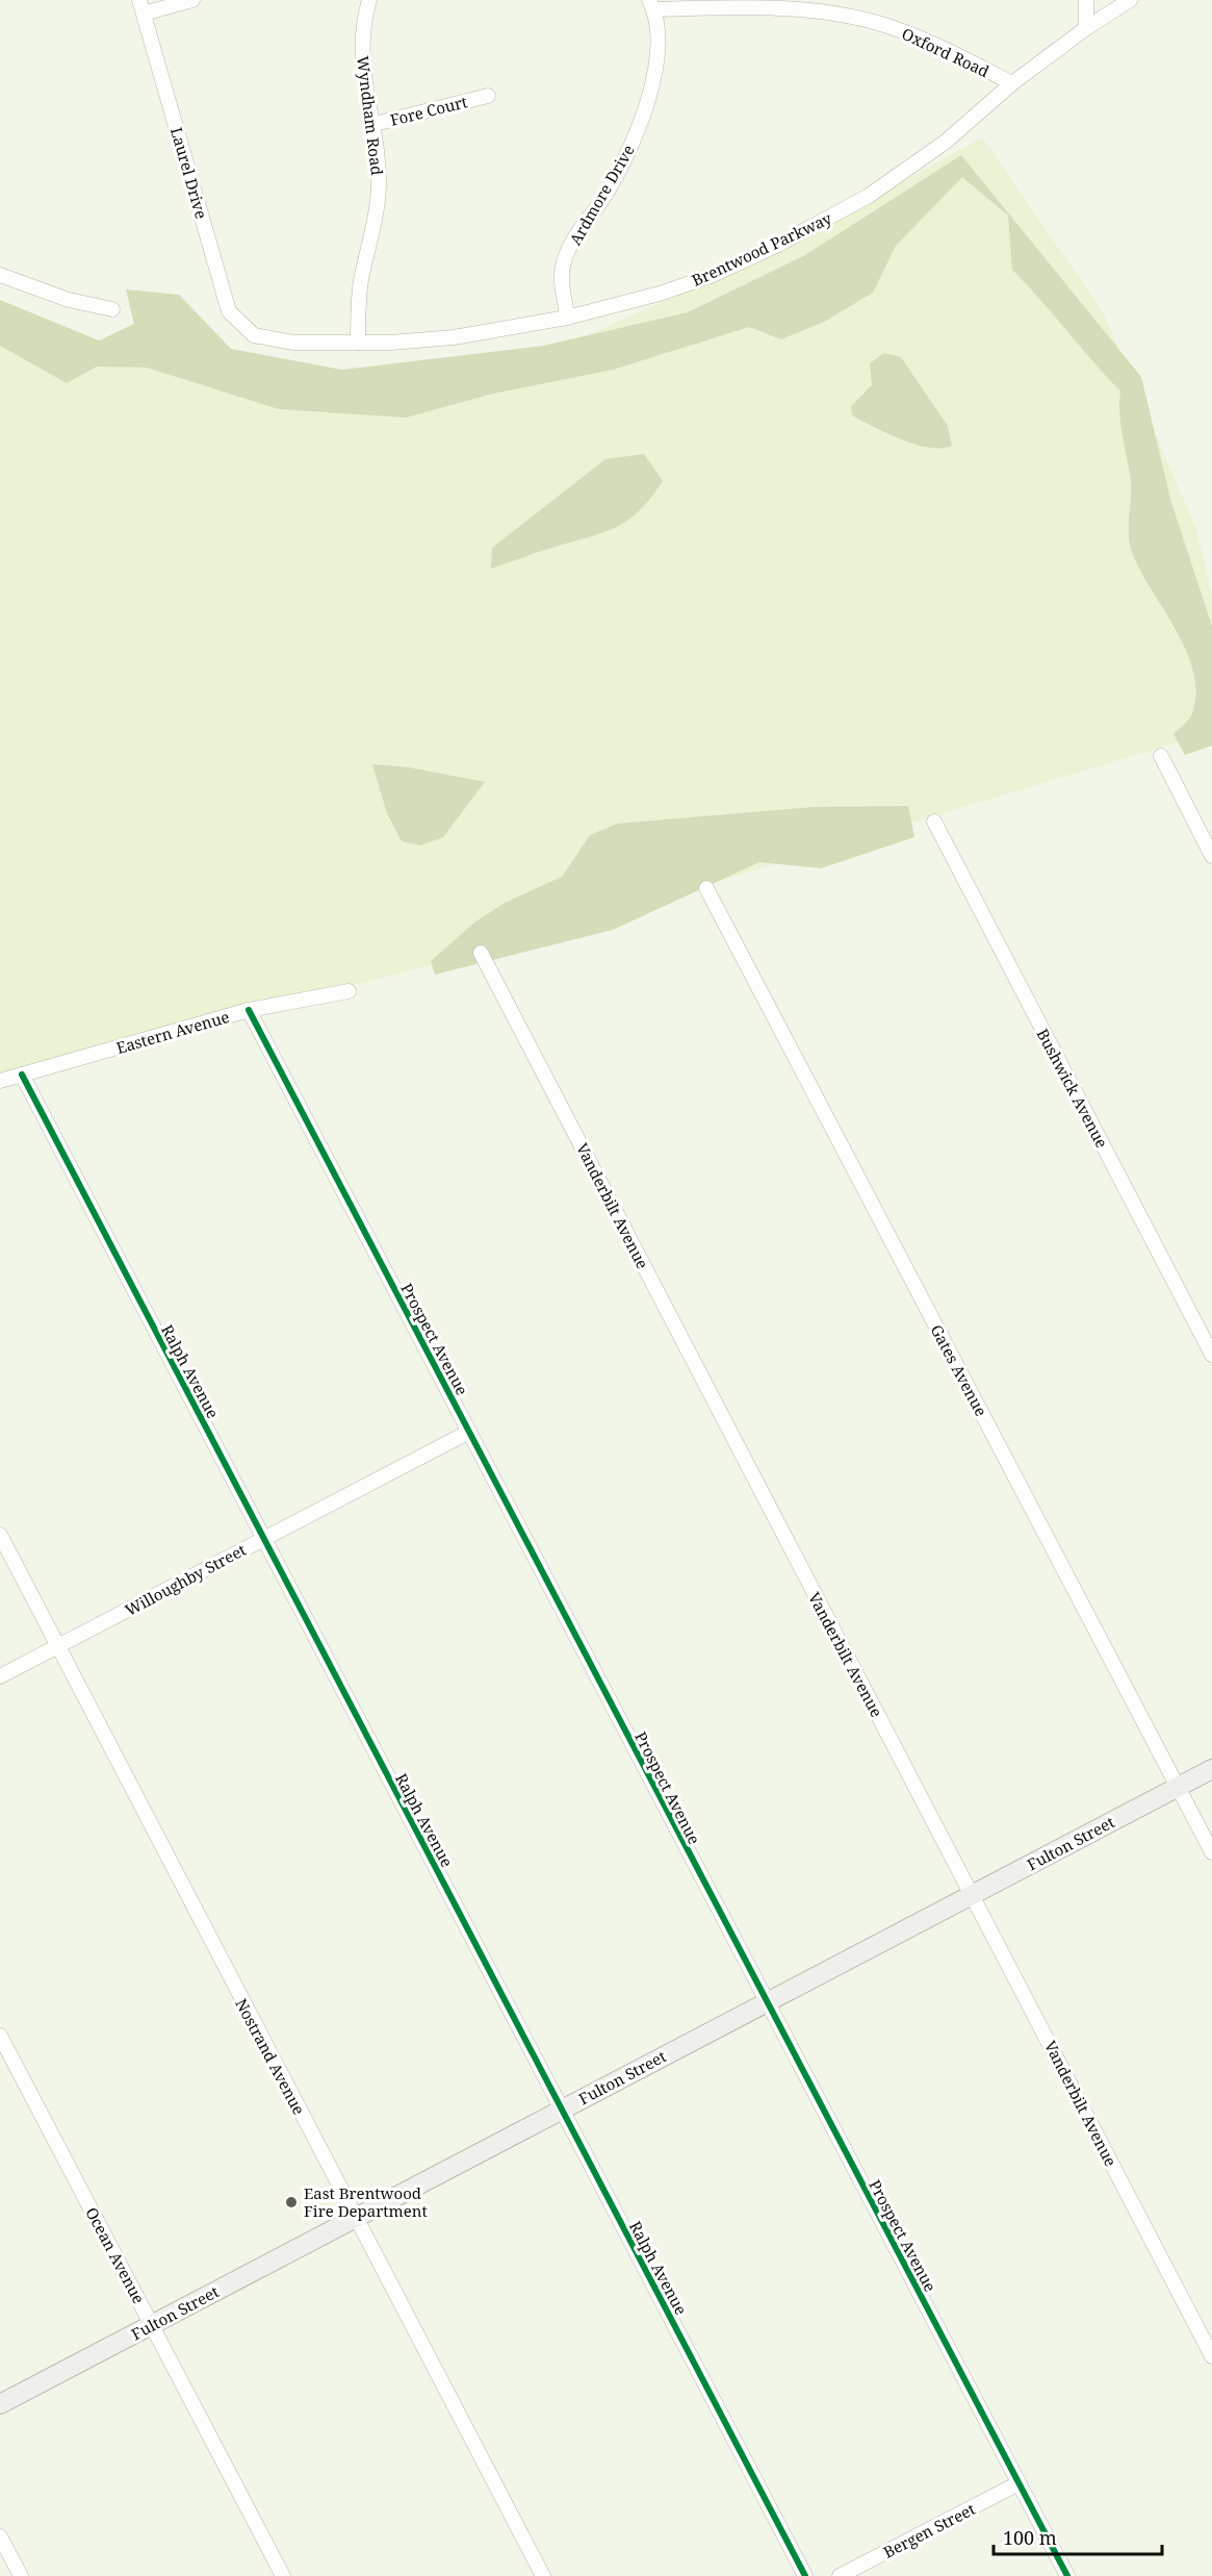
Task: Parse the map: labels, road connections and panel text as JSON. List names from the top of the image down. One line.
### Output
{"streets":{"street":["Oxford Road","Fore Court","Wyndham Road","Laurel Drive","Ardmore Drive","Brentwood Parkway","Eastern Avenue","Bushwick Avenue","Vanderbilt Avenue","Prospect Avenue","Gates Avenue","Ralph Avenue","Willoughby Street","Fulton Street","Nostrand Avenue","Ocean Avenue","Bergen Street"]},"crossings":[["Oxford Road","Ardmore Drive"],["Oxford Road","Brentwood Parkway"],["Fore Court","Wyndham Road"],["Wyndham Road","Brentwood Parkway"],["Laurel Drive","Brentwood Parkway"],["Ardmore Drive","Brentwood Parkway"],["Eastern Avenue","Prospect Avenue"],["Eastern Avenue","Ralph Avenue"],["Vanderbilt Avenue","Fulton Street"],["Prospect Avenue","Willoughby Street"],["Prospect Avenue","Fulton Street"],["Prospect Avenue","Bergen Street"],["Gates Avenue","Fulton Street"],["Ralph Avenue","Willoughby Street"],["Ralph Avenue","Fulton Street"],["Willoughby Street","Nostrand Avenue"],["Fulton Street","Nostrand Avenue"],["Fulton Street","Ocean Avenue"]],"places":["East Brentwood Fire Department"],"scale_bar":"100 m"}
